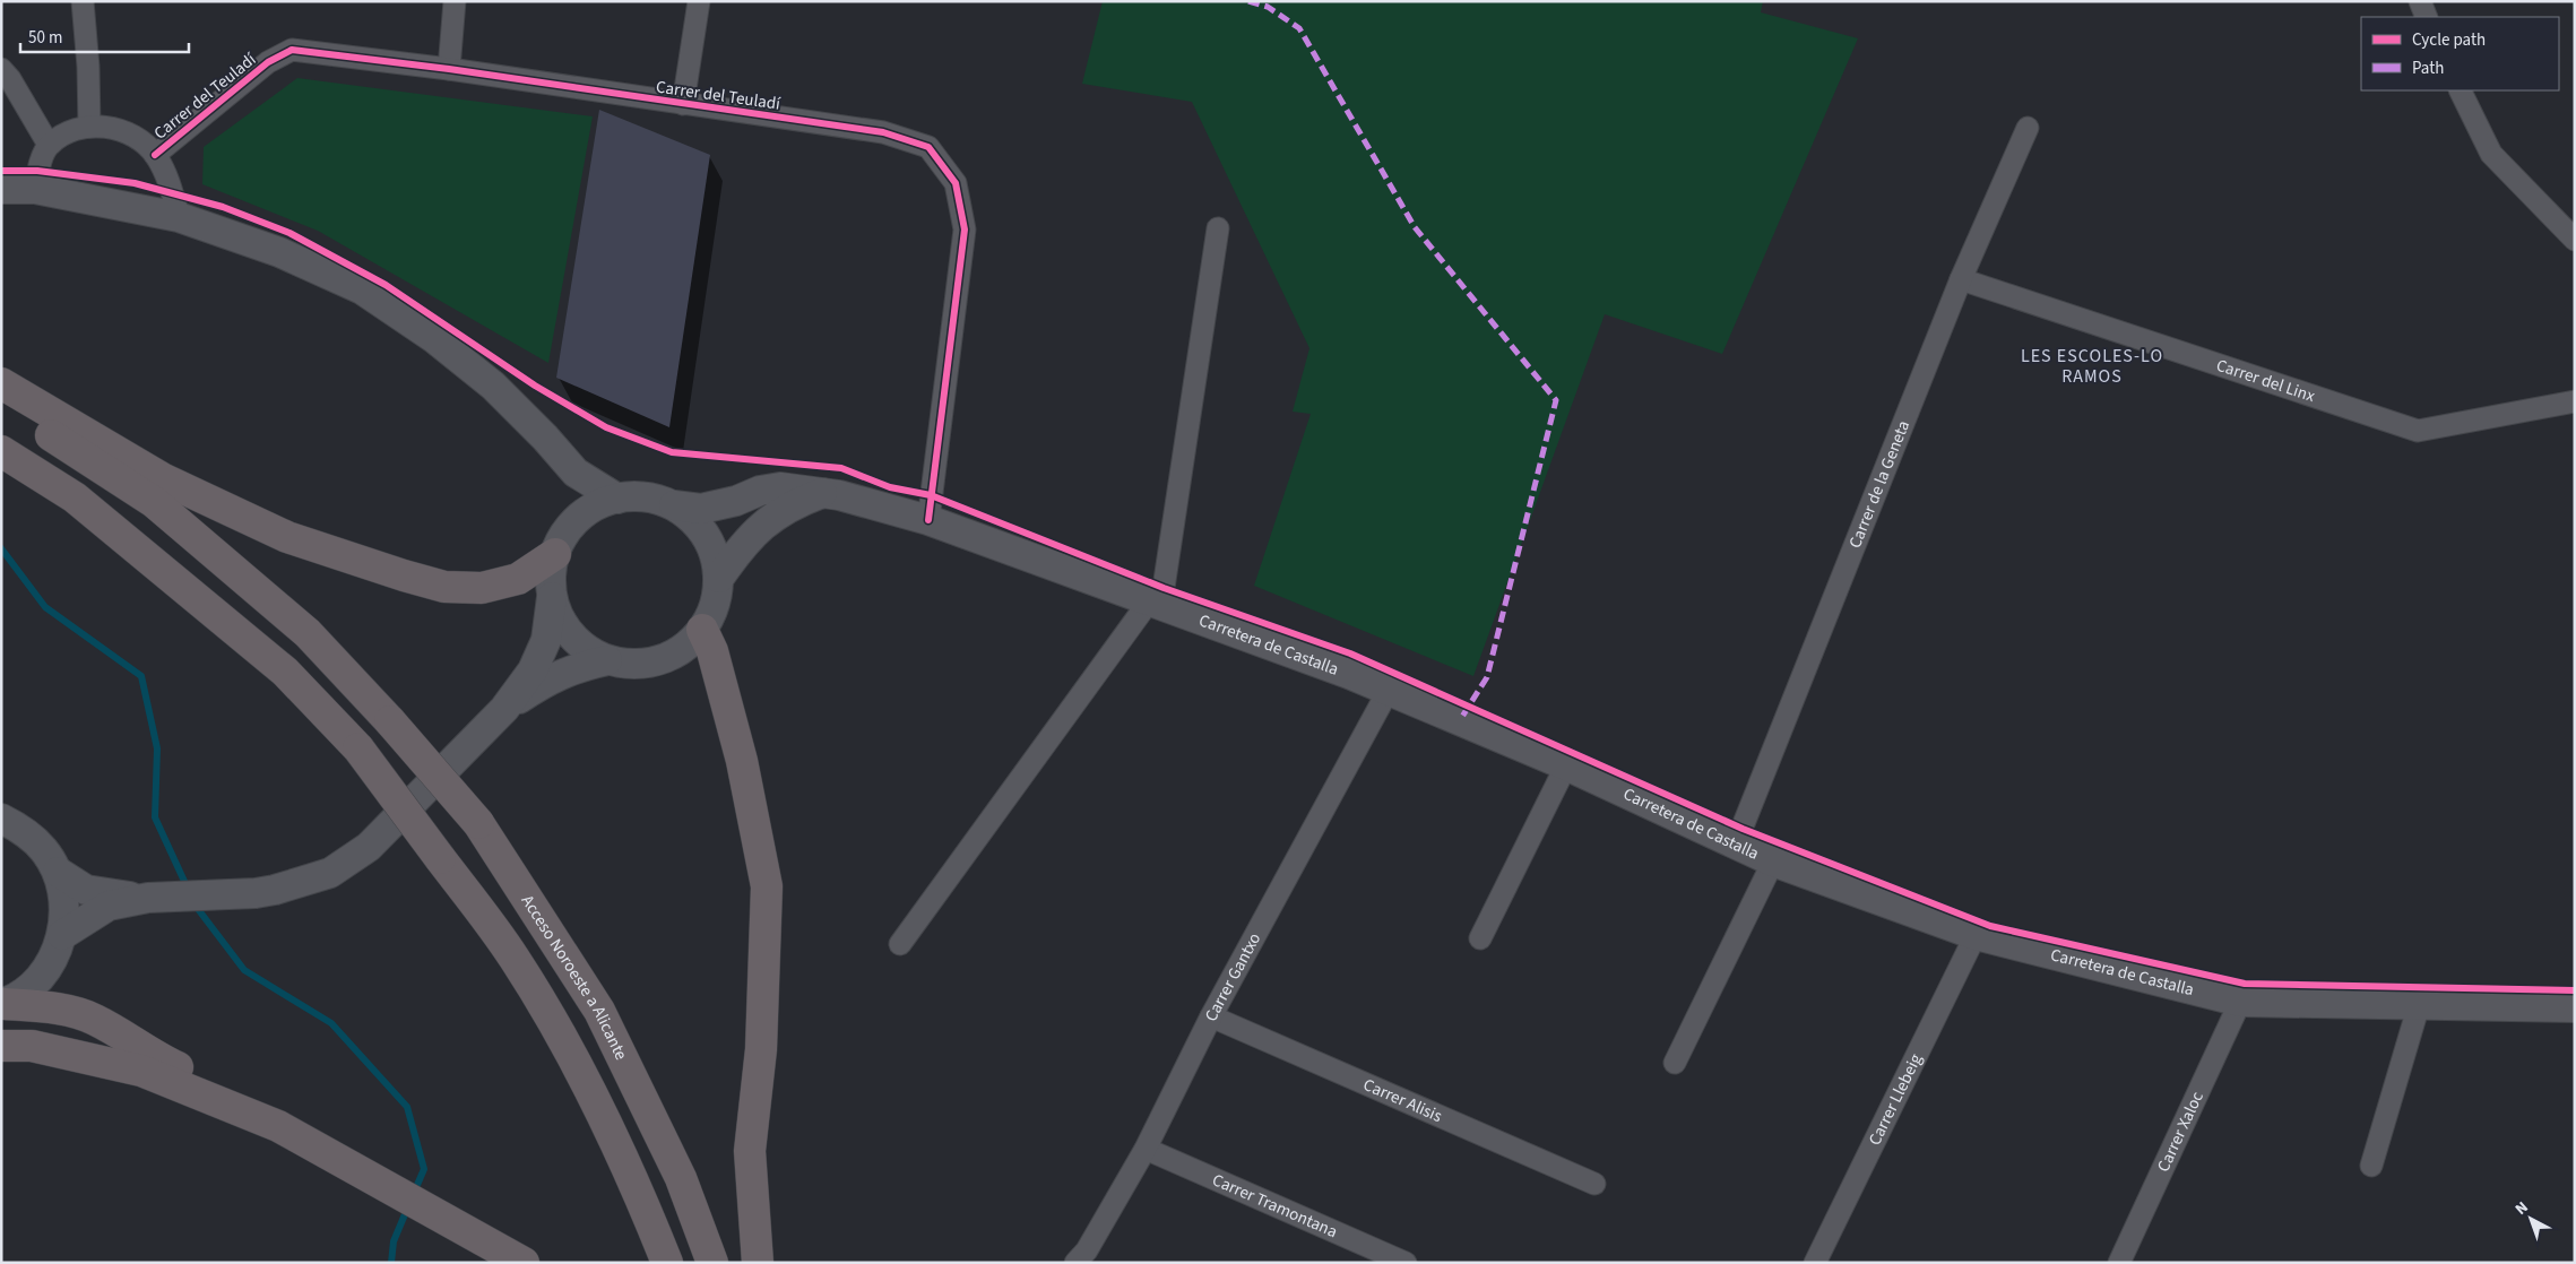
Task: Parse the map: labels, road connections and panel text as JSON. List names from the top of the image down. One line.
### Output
{"streets":{"highway":["Acceso Noroeste a Alicante"],"main road":["Carretera de Castalla"],"street":["Carrer del Teuladí","Carrer del Linx","Carrer de la Geneta","Carrer Gantxo","Carrer Llebeig","Carrer Alisis","Carrer Xaloc","Carrer Tramontana"]},"crossings":[["Carrer del Teuladí","Carretera de Castalla"],["Carrer del Linx","Carrer de la Geneta"],["Carrer de la Geneta","Carretera de Castalla"],["Carretera de Castalla","Carrer Gantxo"],["Carretera de Castalla","Carrer Llebeig"],["Carretera de Castalla","Carrer Xaloc"],["Carrer Gantxo","Carrer Alisis"],["Carrer Gantxo","Carrer Tramontana"]],"districts":["LES ESCOLES-LO RAMOS"],"legend":["Cycle path","Path"],"scale_bar":"50 m","north":"top left"}
